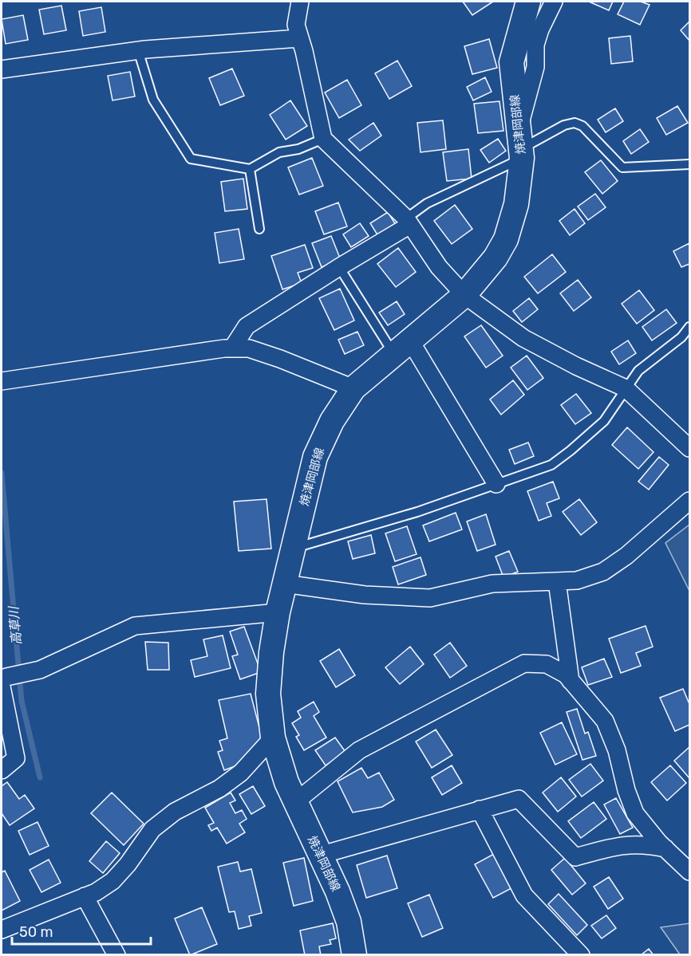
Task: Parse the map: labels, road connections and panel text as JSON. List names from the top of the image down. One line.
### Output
{"streets":{"main road":["焼津岡部線"]},"water":["高草川"],"scale_bar":"50 m"}
